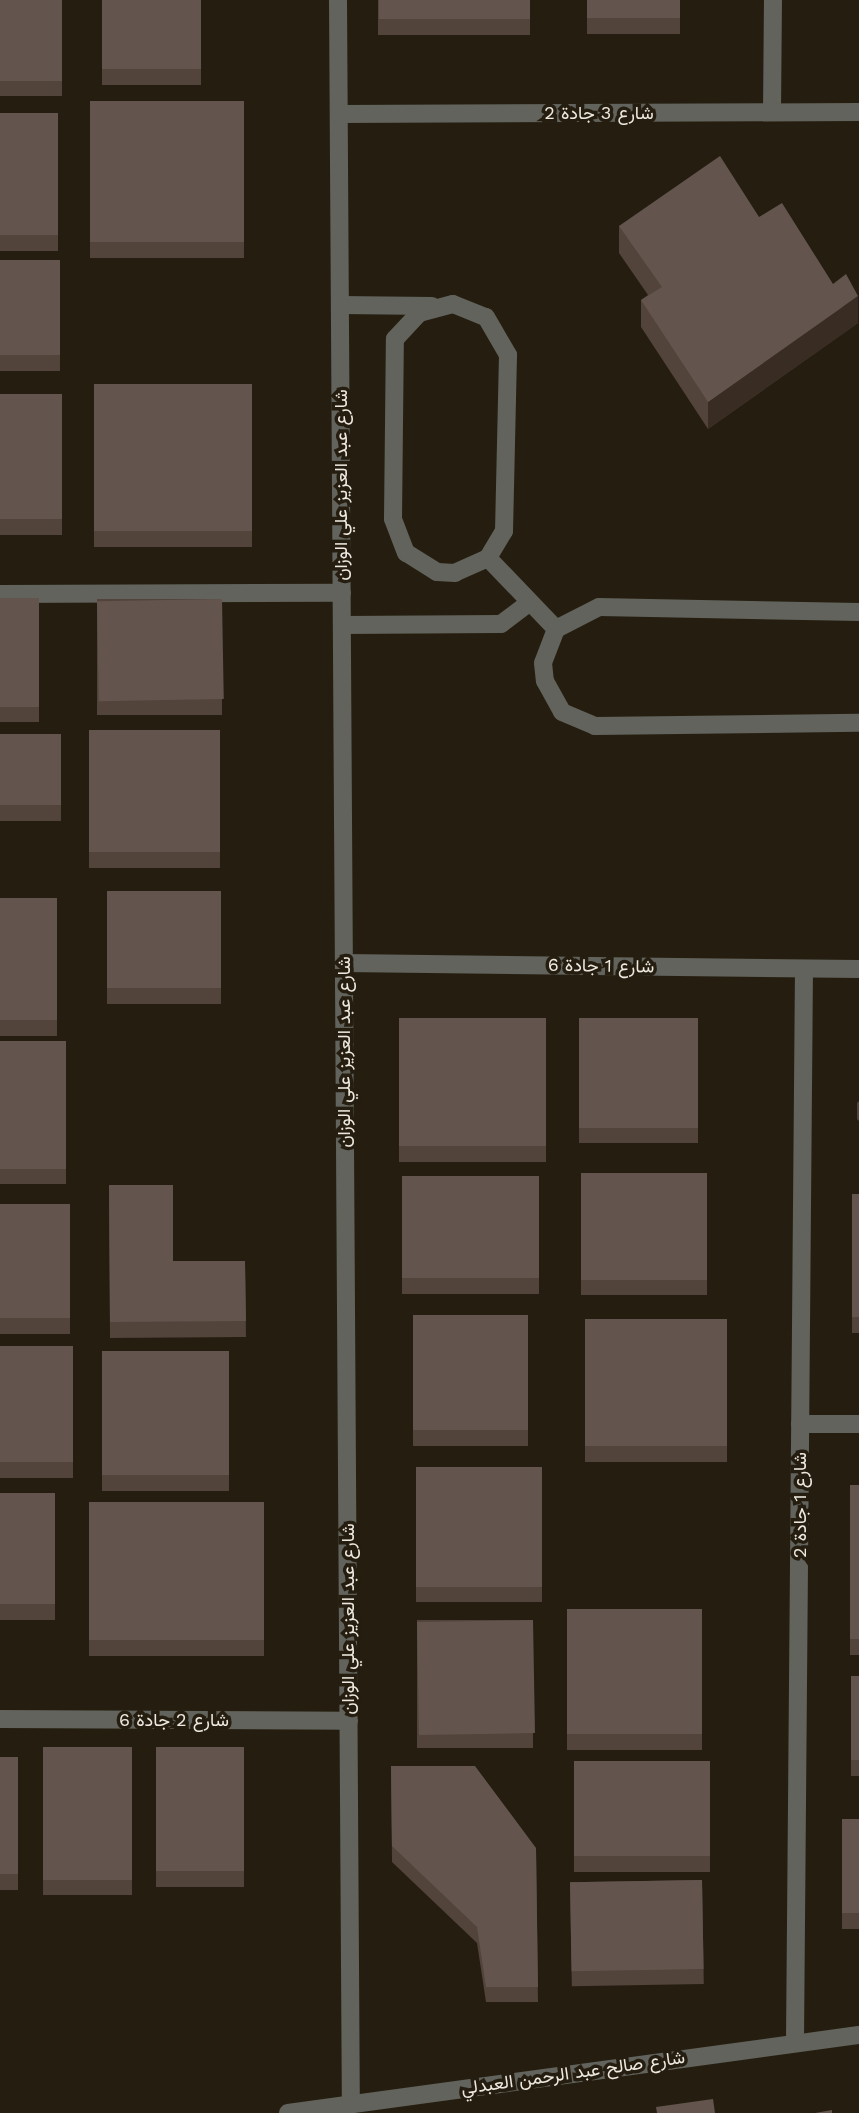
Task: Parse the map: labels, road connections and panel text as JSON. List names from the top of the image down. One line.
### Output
{"streets":{"street":["شارع 3 جادة 2","شارع عبد العزيز علي الوزان","شارع 1 جادة 6","شارع 1 جادة 2","شارع 2 جادة 6","شارع صالح عبد الرحمن العبدلي"]},"crossings":[["شارع 3 جادة 2","شارع عبد العزيز علي الوزان"],["شارع عبد العزيز علي الوزان","شارع 1 جادة 6"],["شارع عبد العزيز علي الوزان","شارع 2 جادة 6"],["شارع عبد العزيز علي الوزان","شارع صالح عبد الرحمن العبدلي"],["شارع 1 جادة 6","شارع 1 جادة 2"],["شارع 1 جادة 2","شارع صالح عبد الرحمن العبدلي"]]}
